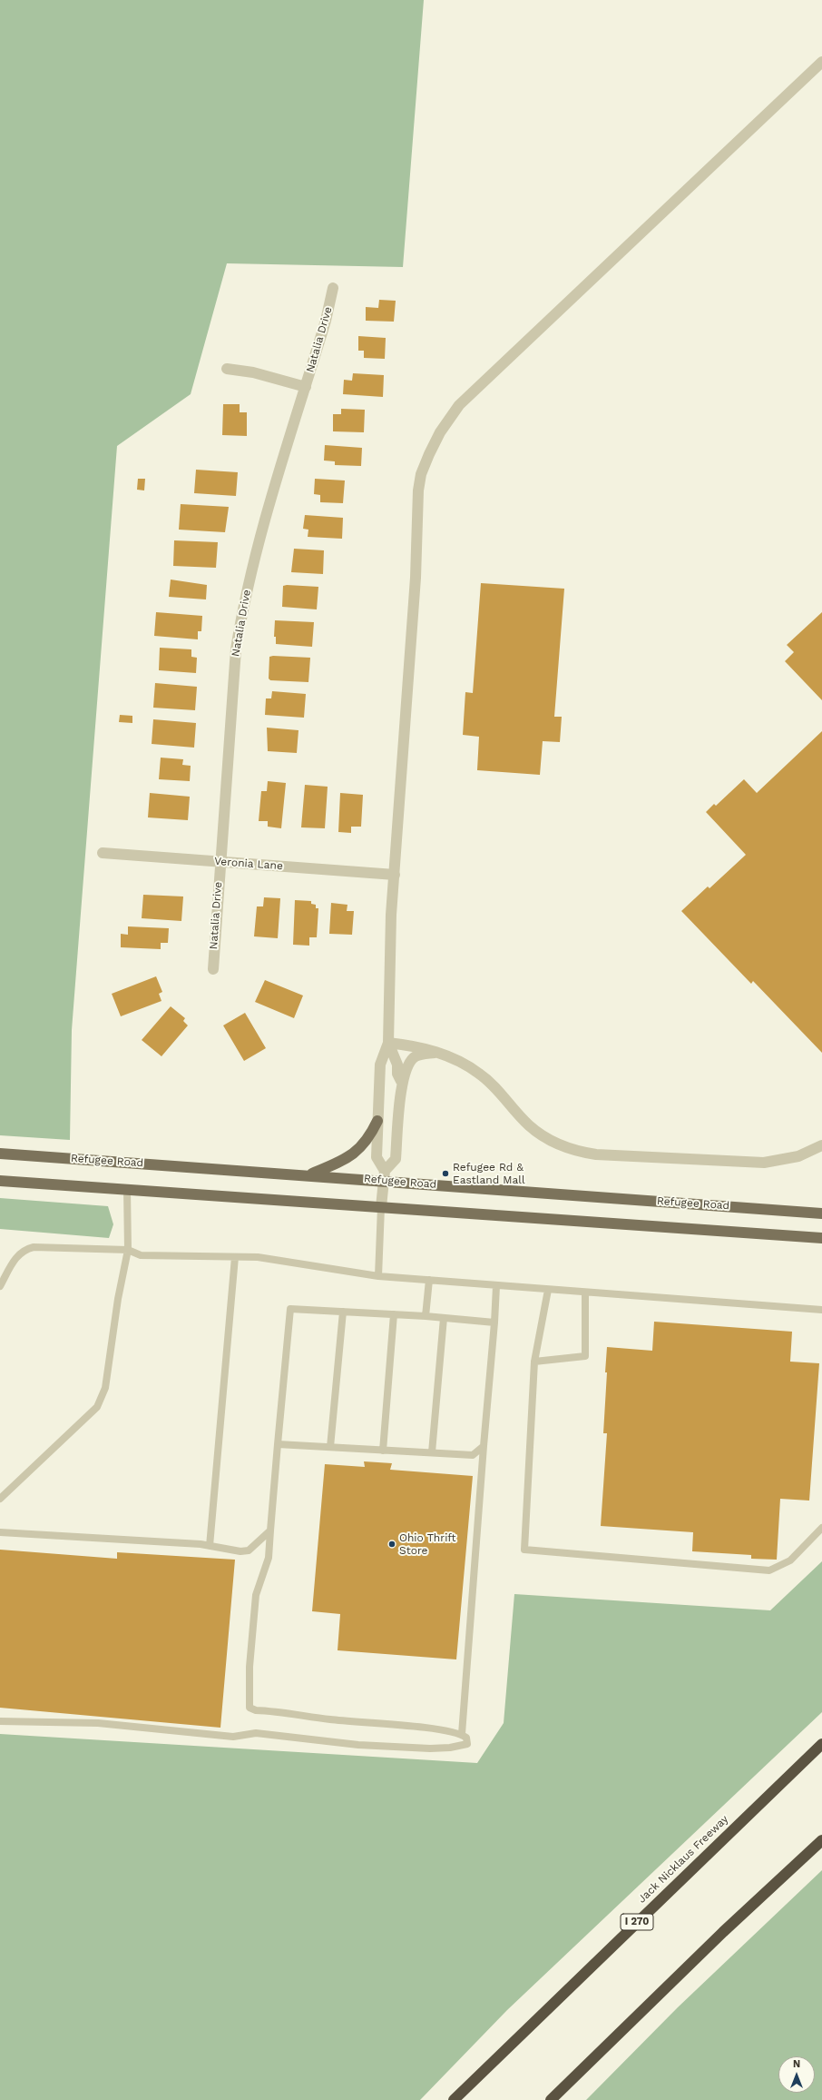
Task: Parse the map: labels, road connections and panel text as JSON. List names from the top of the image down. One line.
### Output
{"streets":{"highway":["Jack Nicklaus Freeway","I 270"],"main road":["Refugee Road"],"street":["Natalia Drive","Veronia Lane"]},"crossings":[["Natalia Drive","Veronia Lane"]],"places":["Refugee Rd & Eastland Mall","Ohio Thrift Store"],"north":"top"}
